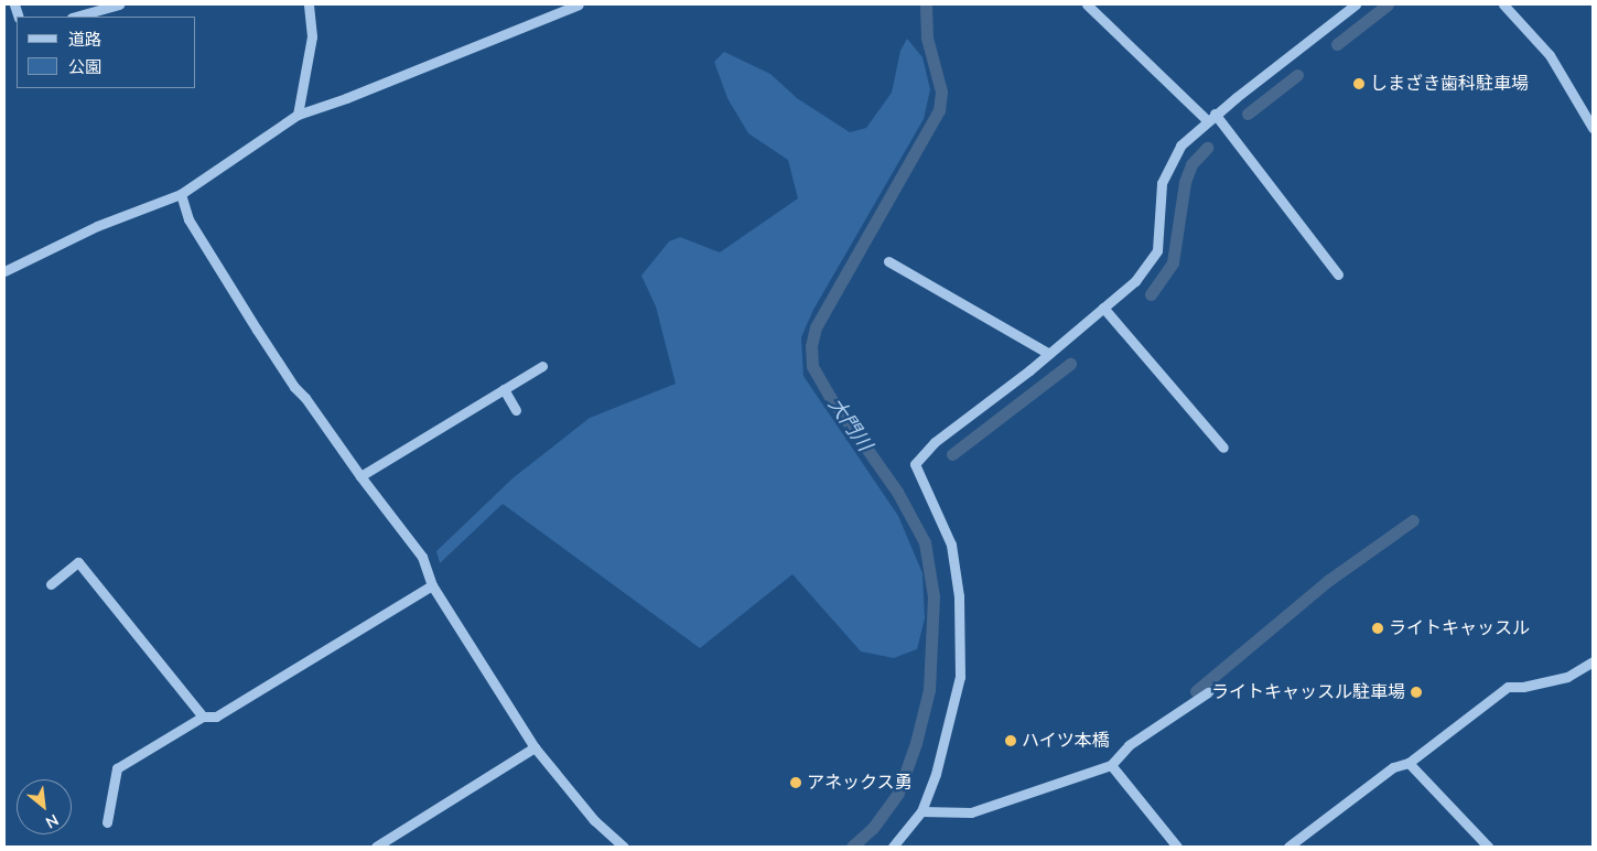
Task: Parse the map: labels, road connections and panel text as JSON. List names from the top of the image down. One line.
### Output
{"water":["大門川"],"places":["しまざき歯科駐車場","ライトキャッスル","ライトキャッスル駐車場","ハイツ本橋","アネックス勇"],"legend":["道路","公園"],"north":"bottom right"}
